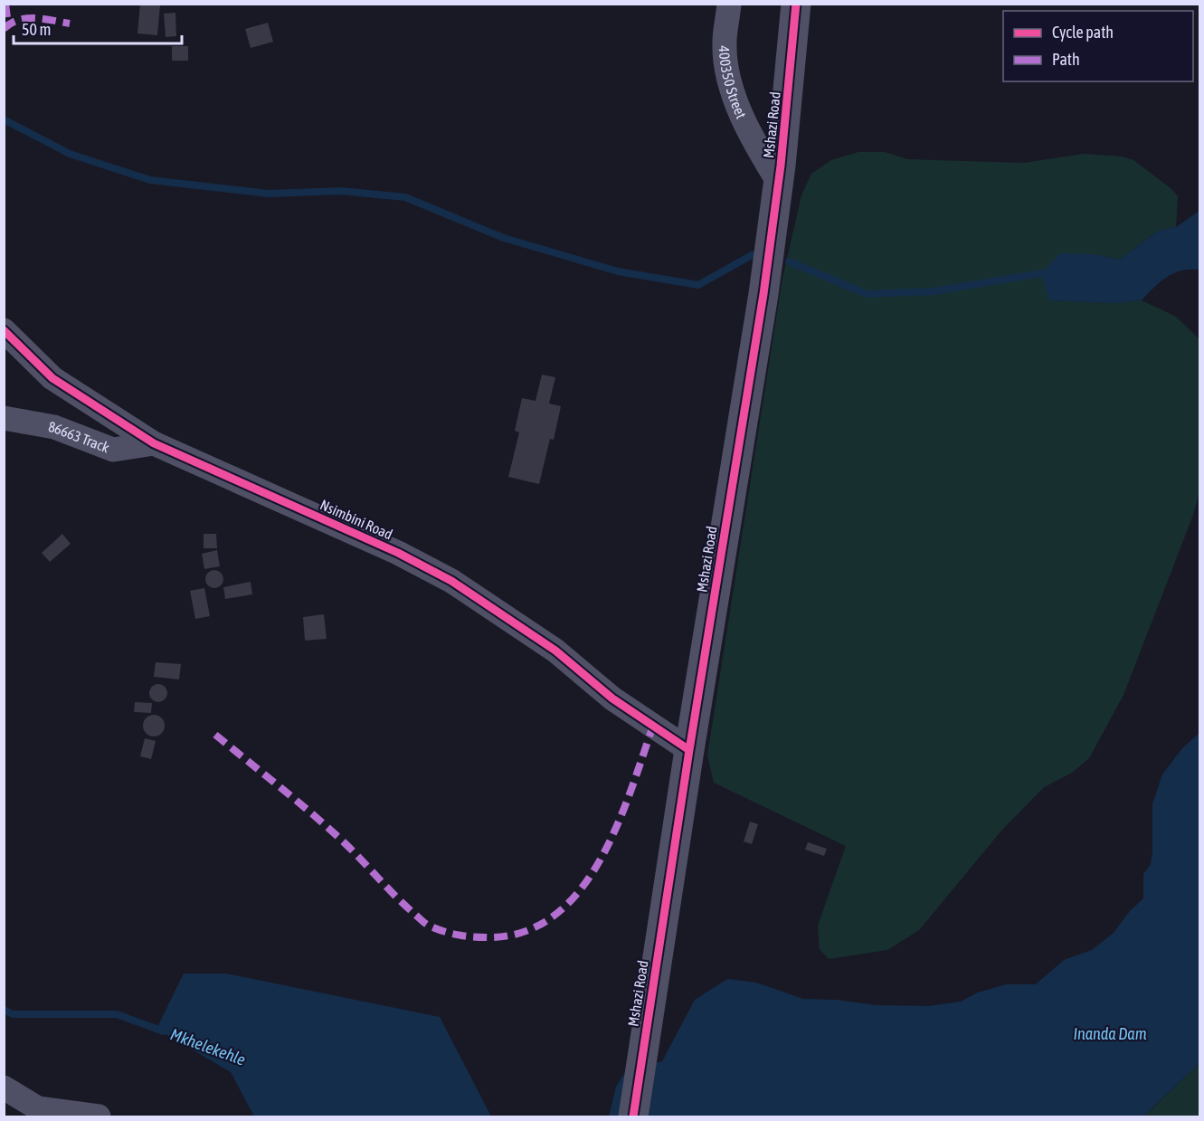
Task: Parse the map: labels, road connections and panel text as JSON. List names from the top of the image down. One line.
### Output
{"streets":{"street":["400350 Street","Mshazi Road","86663 Track","Nsimbini Road"]},"crossings":[["400350 Street","Mshazi Road"],["Mshazi Road","Nsimbini Road"],["86663 Track","Nsimbini Road"]],"water":["Inanda Dam","Mkhelekehle"],"legend":["Cycle path","Path"],"scale_bar":"50 m"}
